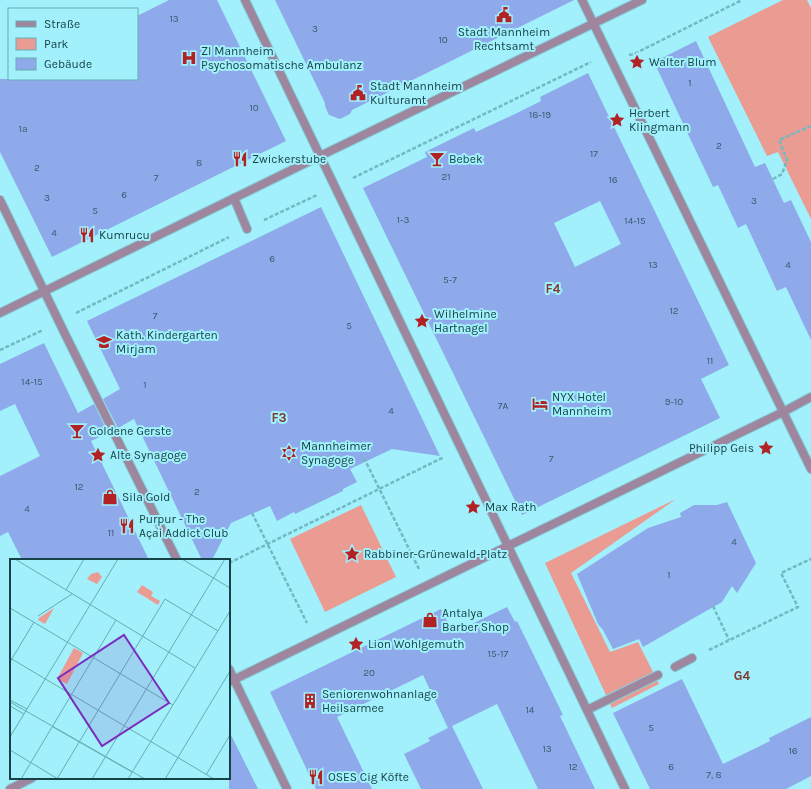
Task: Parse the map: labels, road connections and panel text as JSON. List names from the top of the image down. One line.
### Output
{"districts":["F4","F3","G4"],"places":{"public building":["Stadt Mannheim Rechtsamt","Stadt Mannheim Kulturamt"],"hospital":["ZI Mannheim Psychosomatische Ambulanz"],"place":["Walter Blum","Herbert Klingmann","Wilhelmine Hartnagel","Philipp Geis","Alte Synagoge","Max Rath","Rabbiner-Grünewald-Platz","Lion Wohlgemuth"],"restaurant":["Zwickerstube","Kumrucu","Purpur - The Açai Addict Club","OSES Cig Köfte"],"bar":["Bebek","Goldene Gerste"],"school or university":["Kath. Kindergarten Mirjam"],"hotel":["NYX Hotel Mannheim"],"synagogue":["Mannheimer Synagoge"],"shop":["Sila Gold","Antalya Barber Shop"],"building":["Seniorenwohnanlage Heilsarmee"]},"house_numbers":["13","3","10","1","10","18-19","1a","2","17","8","2","21","7","16","6","3","3","5","1-3","14-15","4","6","13","4","5-7","12","7","5","11","14-15","1","9-10","7A","4","7","12","2","4","11","4","1","15-17","20","14","5","13","16","12","6","7, 8"],"legend":["Straße","Park","Gebäude"]}
